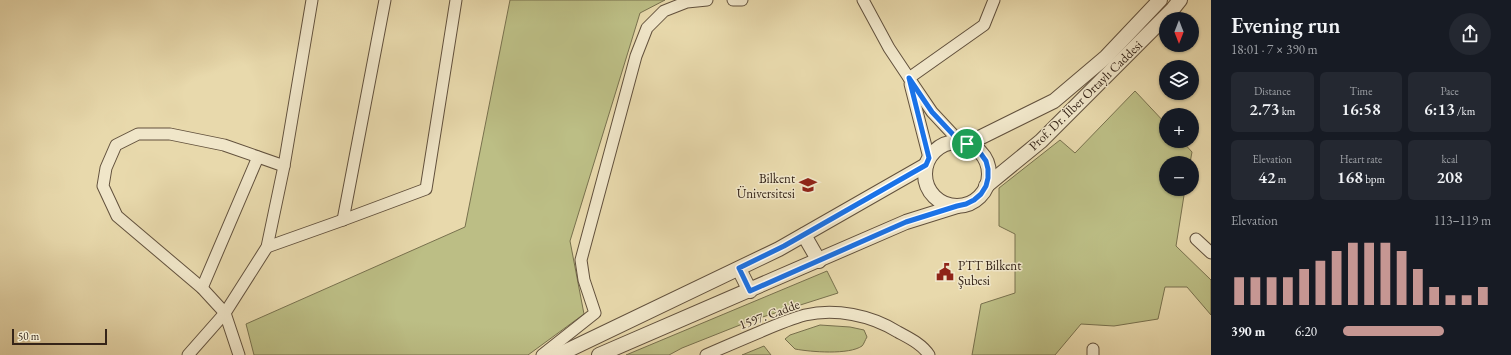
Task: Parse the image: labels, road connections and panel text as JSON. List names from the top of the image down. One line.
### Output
{"streets":{"street":["Prof. Dr. İlber Ortaylı Caddesi","1597. Cadde"]},"places":{"school or university":["Bilkent Üniversitesi"],"public building":["PTT Bilkent Şubesi"]},"scale_bar":"50 m","north":"bottom","page":{"heading":["Evening run","18:01 · 7 × 390 m"],"map_buttons":["+","−"],"stats":[["Distance","2.73 km"],["Time","16:58"],["Pace","6:13 /km"],["Elevation","42 m"],["Heart rate","168 bpm"],["kcal","208"]],"chart":["Elevation","113–119 m"],"list":[{"name":"390 m","note":"6:20"}],"scale":"50 m"}}
